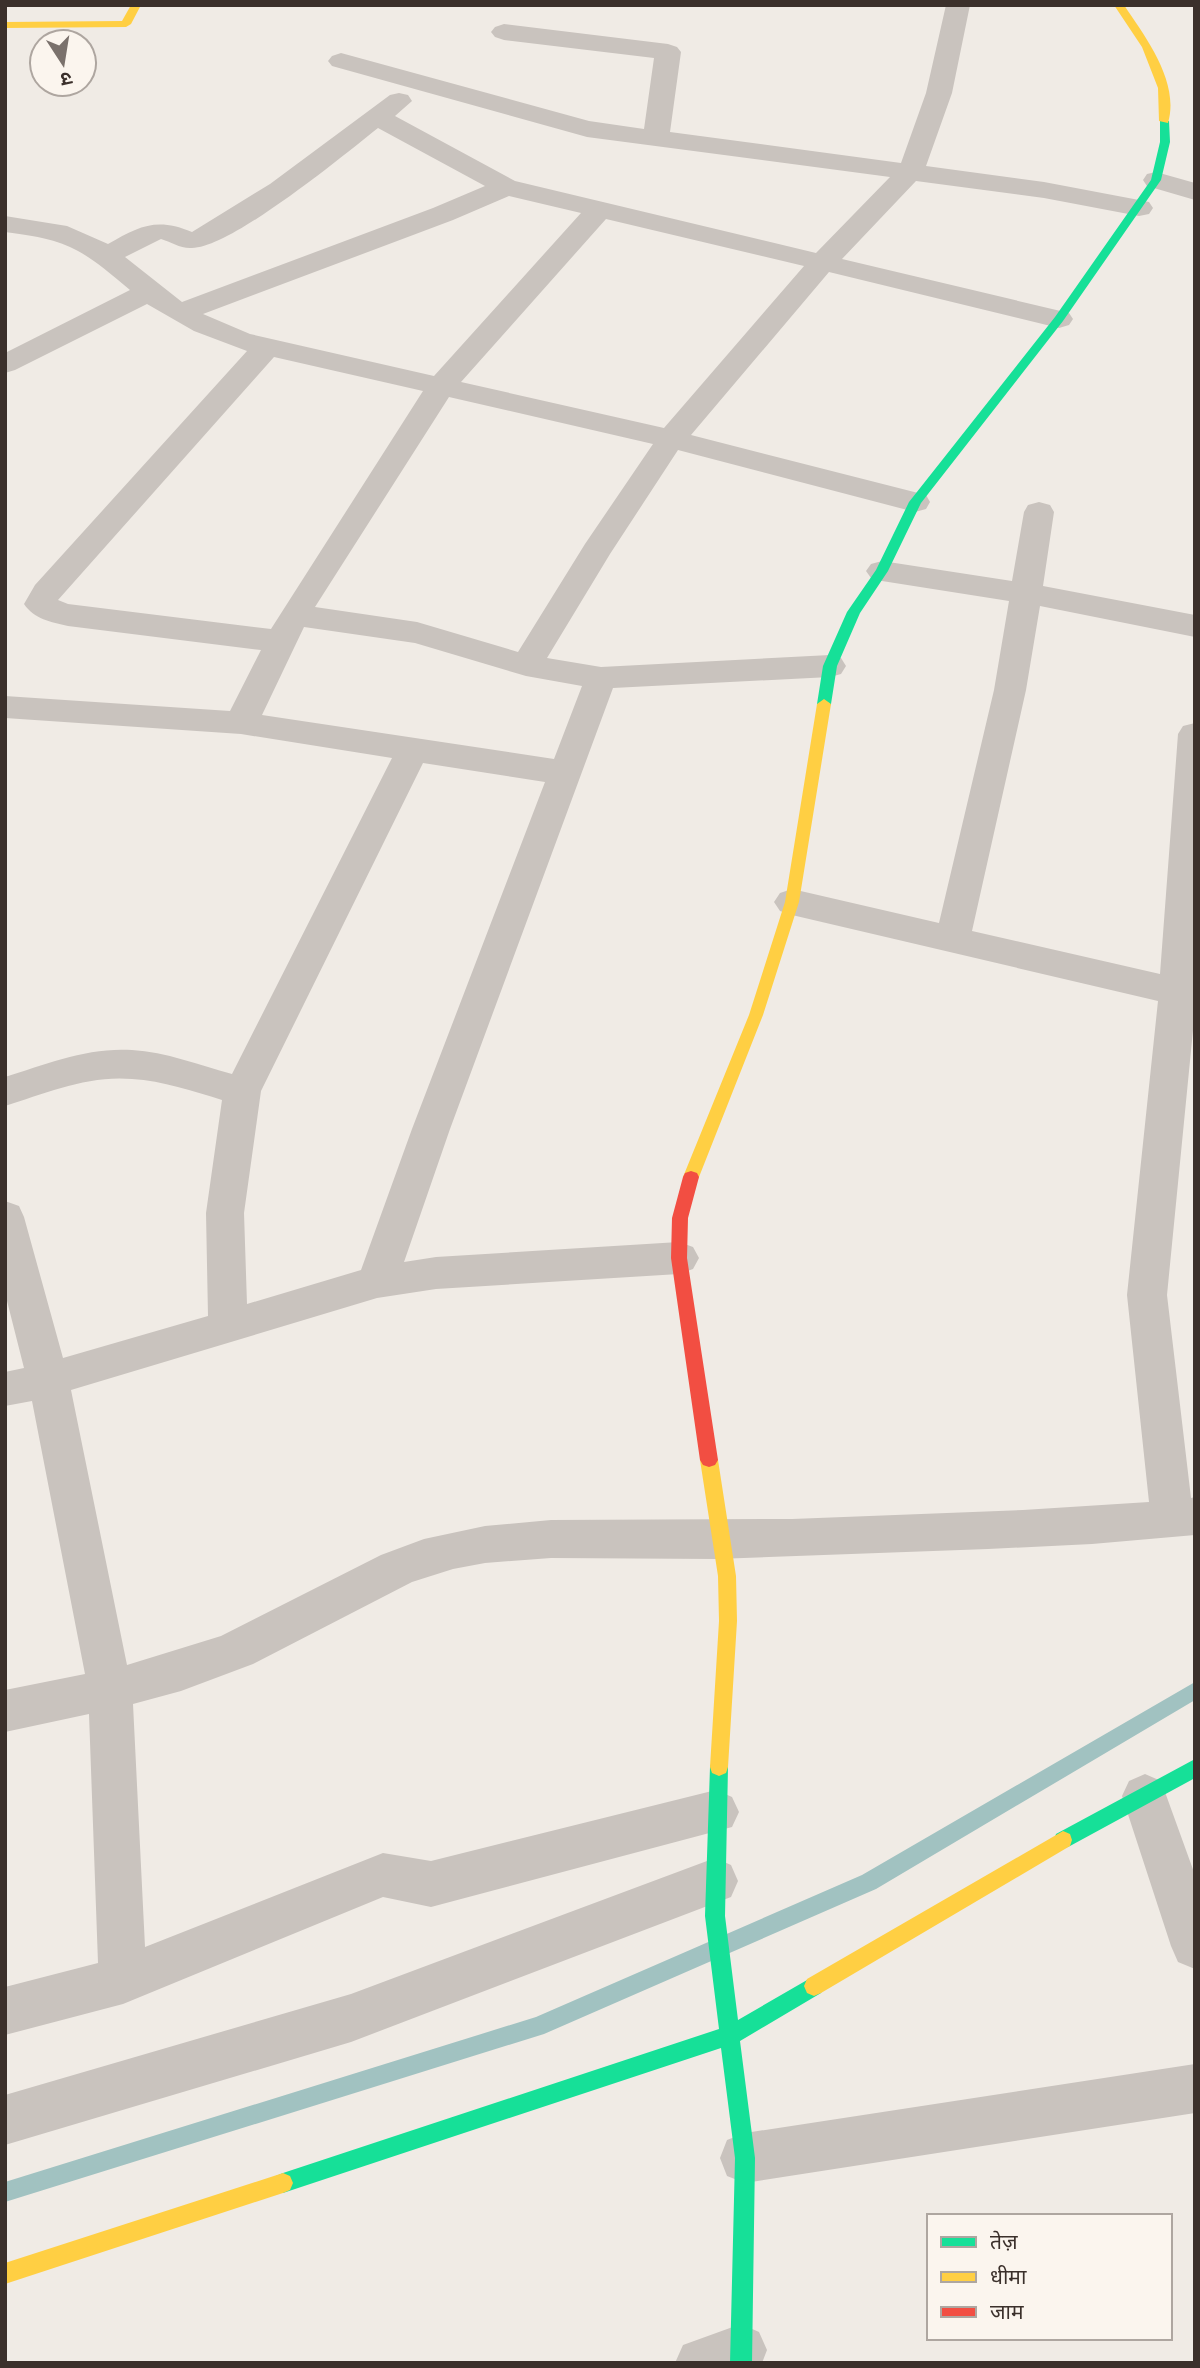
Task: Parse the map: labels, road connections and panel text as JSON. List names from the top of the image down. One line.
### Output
{"legend":["तेज़","धीमा","जाम"],"north":"bottom"}
